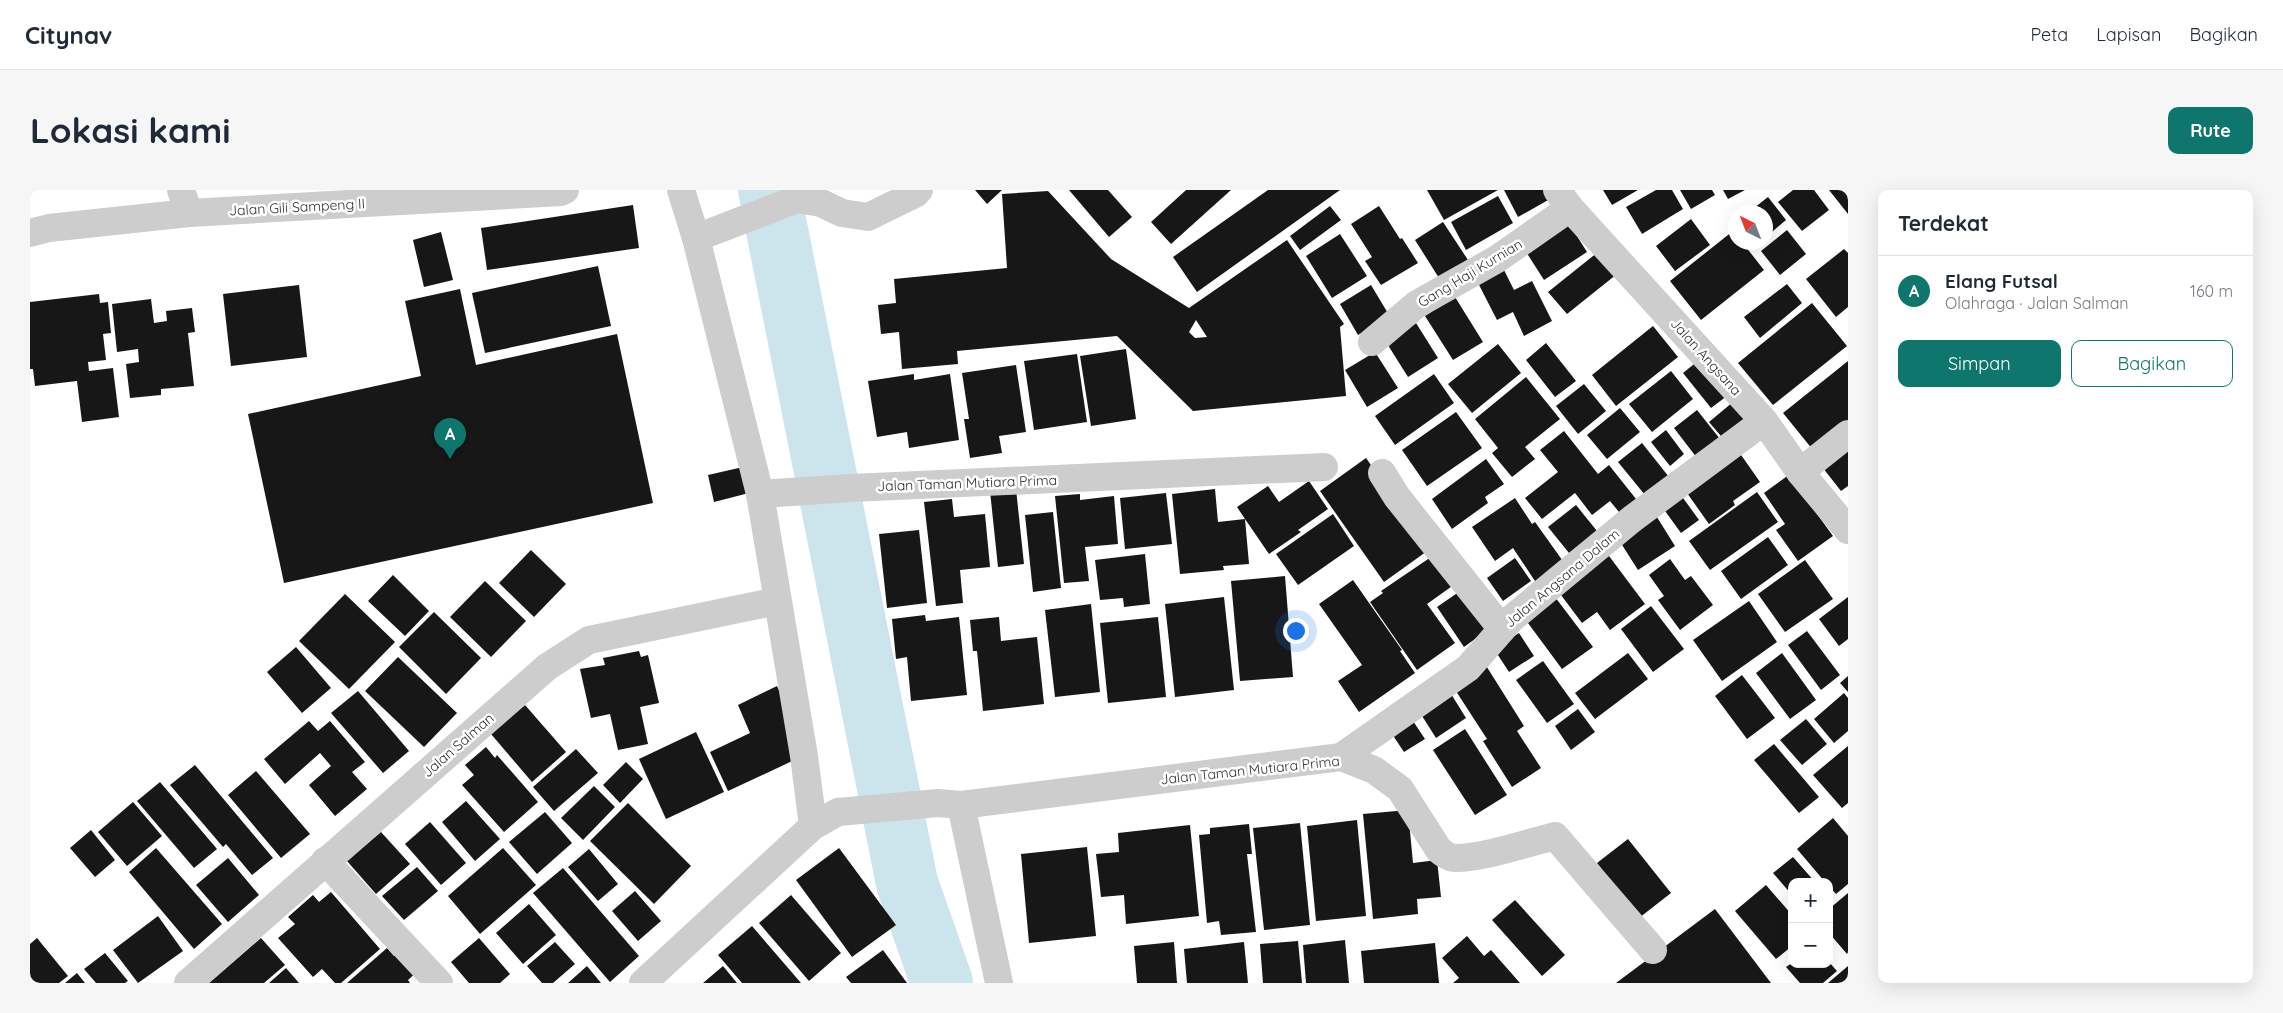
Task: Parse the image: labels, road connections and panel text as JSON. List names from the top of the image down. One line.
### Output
{"streets":{"street":["Jalan Gili Sampeng II","Gang Haji Kurnian","Jalan Angsana","Jalan Taman Mutiara Prima","Jalan Angsana Dalam","Jalan Salman"]},"crossings":[["Gang Haji Kurnian","Jalan Angsana"],["Jalan Angsana","Jalan Angsana Dalam"],["Jalan Taman Mutiara Prima","Jalan Angsana Dalam"]],"north":"top left","page":{"header":"Citynav","nav":["Peta","Lapisan","Bagikan"],"buttons":["Rute",["Simpan","Bagikan"]],"title":"Lokasi kami","heading":"Terdekat","list":[{"mark":"A","name":"Elang Futsal","note":"Olahraga · Jalan Salman","value":"160 m"}],"pins":"A","map_buttons":["+","−"]}}
